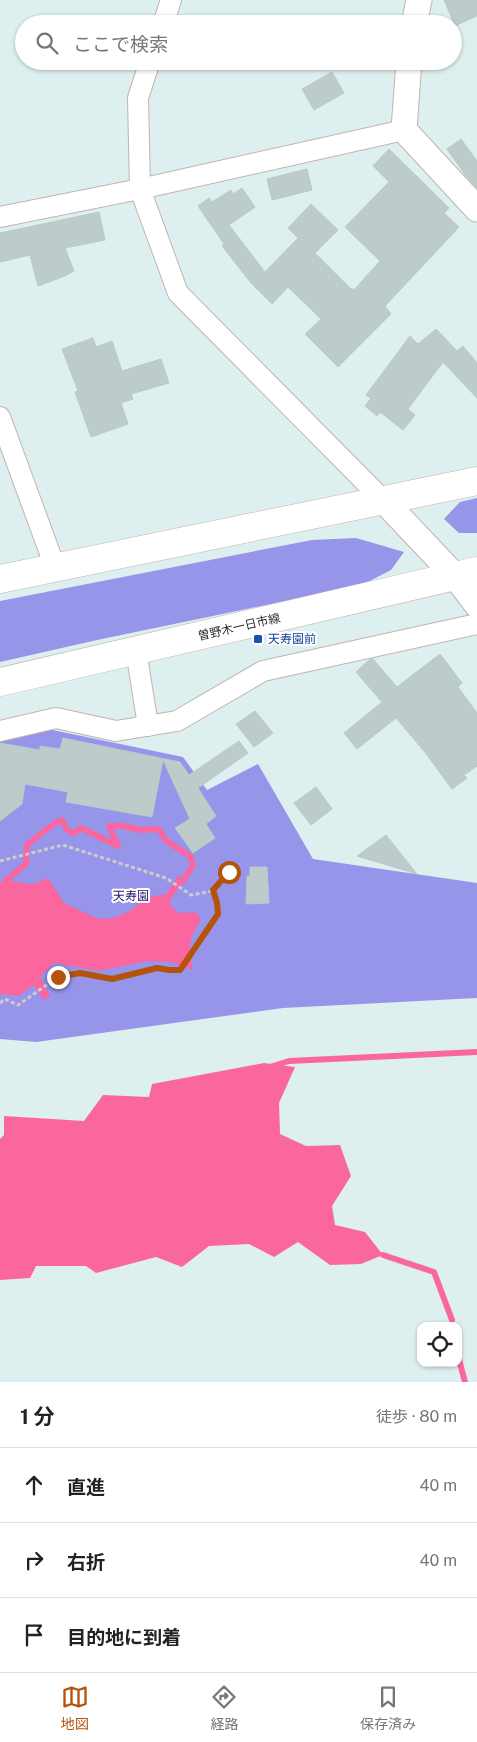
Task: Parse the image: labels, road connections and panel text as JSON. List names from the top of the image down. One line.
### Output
{"streets":{"main road":["曽野木一日市線"]},"parks":["天寿園"],"places":{"transit":["天寿園前"]},"page":{"search":"ここで検索","heading":["1 分","徒歩 · 80 m"],"list":[["直進","40 m"],["右折","40 m"],"目的地に到着"],"nav":["地図","経路","保存済み"]}}
